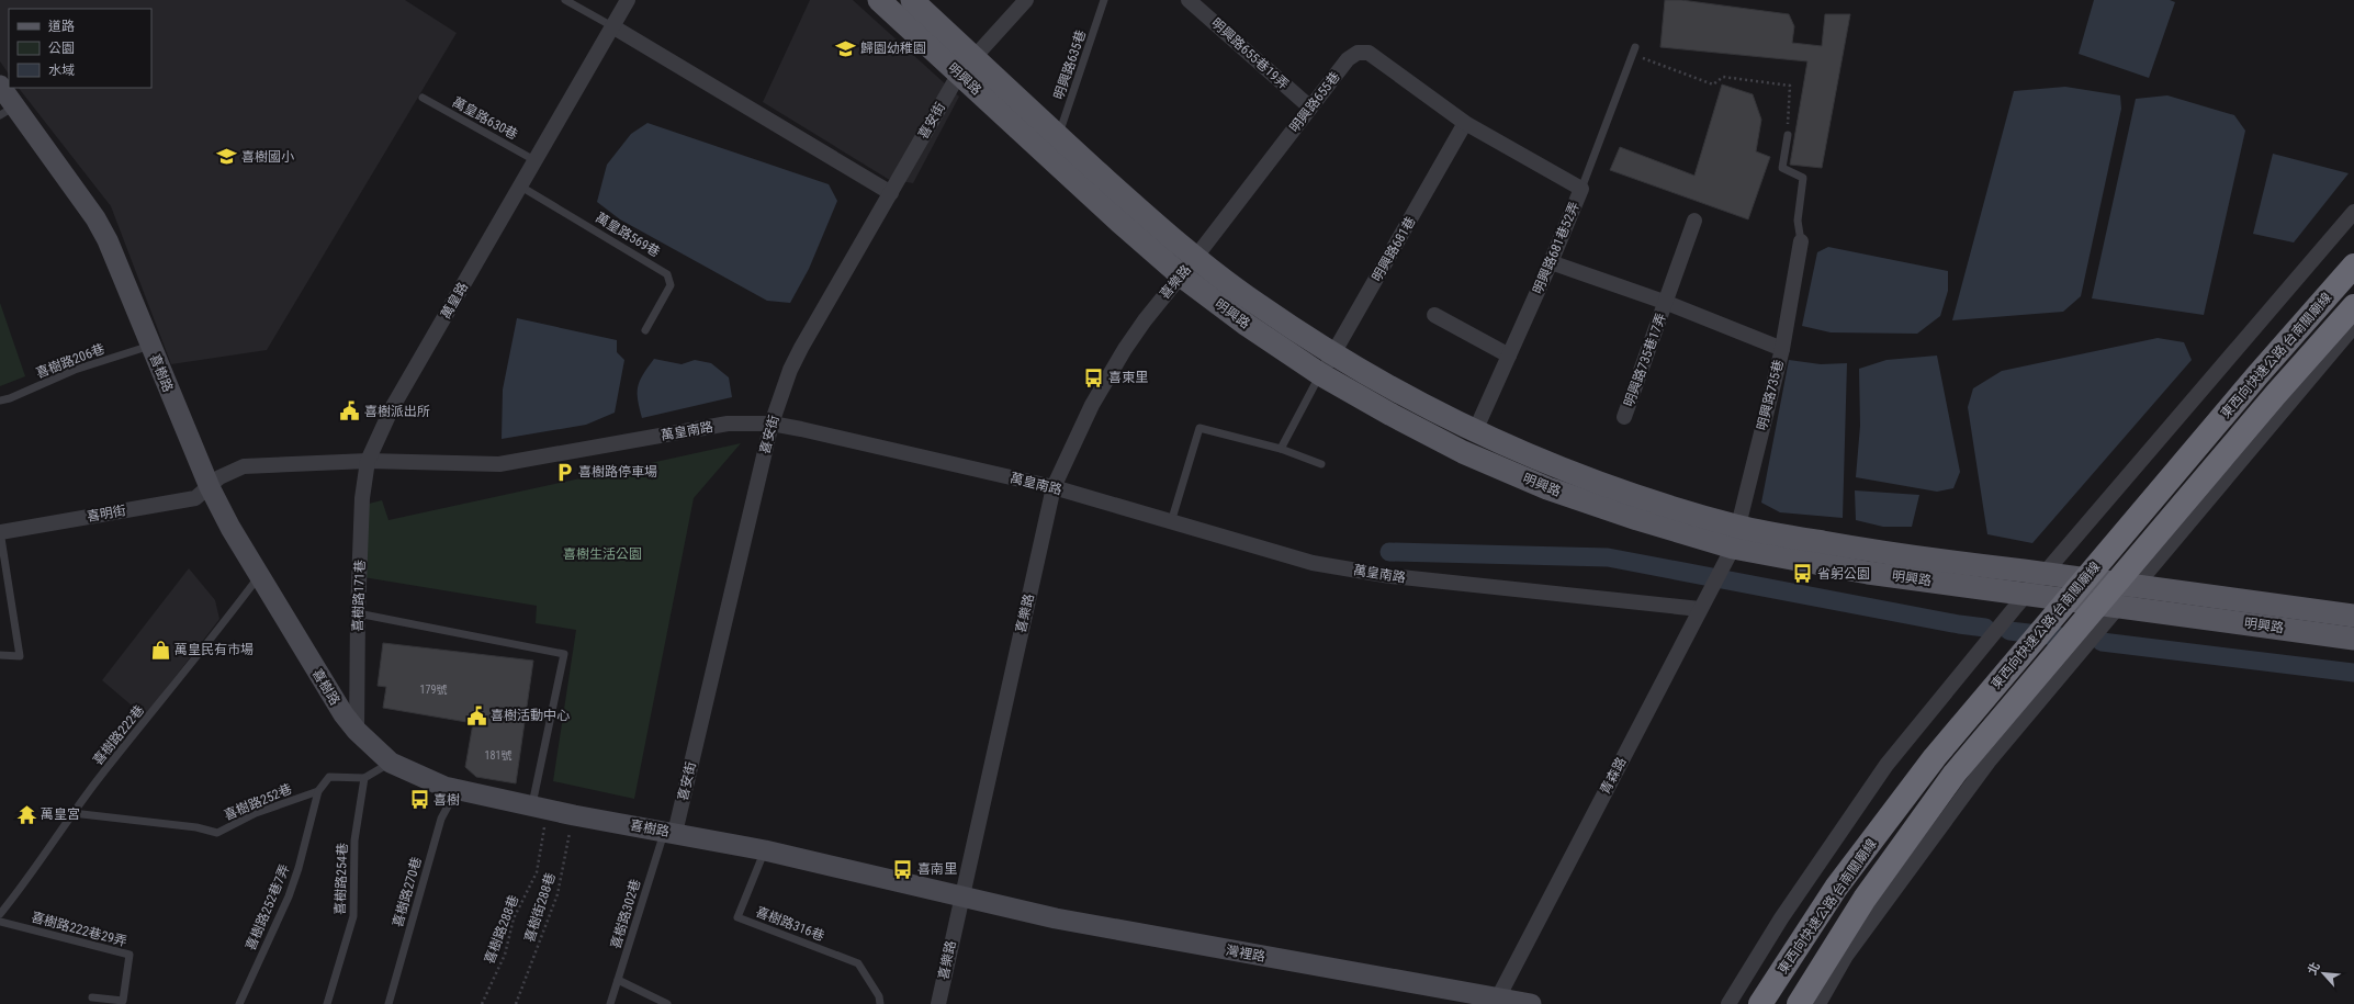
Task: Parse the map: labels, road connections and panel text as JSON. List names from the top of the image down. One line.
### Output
{"streets":{"highway":["東西向快速公路 台南關廟線"],"main road":["明興路"],"street":["明興路655巷19弄","明興路655巷","喜安街","明興路681巷52弄","明興路681巷","喜樂路","萬皇路","明興路735巷17弄","喜樹路","明興路735巷","萬皇南路","喜明街","喜樹路171巷","青森路","灣裡路"],"lane":["明興路635巷","萬皇路630巷","萬皇路569巷","喜樹路206巷","喜樹路222巷","喜樹路252巷","喜樹路254巷","喜樹路270巷","喜樹路252巷7弄","喜樹路302巷","喜樹路316巷","喜樹路222巷29弄"],"path":["喜樹街288巷","喜樹路288巷"]},"crossings":[["明興路655巷19弄","明興路655巷"],["明興路635巷","明興路"],["明興路","明興路655巷"],["明興路","喜安街"],["明興路","明興路681巷52弄"],["明興路","明興路681巷"],["明興路","喜樂路"],["明興路","明興路735巷"],["明興路","青森路"],["明興路655巷","明興路681巷52弄"],["明興路655巷","明興路681巷"],["明興路655巷","喜樂路"],["萬皇路630巷","萬皇路"],["喜安街","喜樹路"],["喜安街","萬皇南路"],["喜安街","喜樹路302巷"],["萬皇路569巷","萬皇路"],["明興路681巷52弄","明興路681巷"],["明興路681巷52弄","明興路735巷17弄"],["喜樂路","喜樹路"],["喜樂路","萬皇南路"],["喜樂路","灣裡路"],["萬皇路","萬皇南路"],["萬皇路","喜樹路171巷"],["明興路735巷17弄","明興路735巷"],["喜樹路206巷","喜樹路"],["喜樹路","喜明街"],["喜樹路","喜樹路171巷"],["喜樹路","喜樹路222巷"],["喜樹路","喜樹路270巷"],["喜樹路","喜樹街288巷"],["喜樹路","喜樹路302巷"],["喜樹路","喜樹路316巷"],["喜樹路","喜樹路288巷"],["喜樹路","灣裡路"],["明興路735巷","青森路"],["萬皇南路","喜樹路171巷"],["萬皇南路","青森路"],["喜樹路222巷","喜樹路252巷"],["青森路","灣裡路"],["喜樹路252巷","喜樹路254巷"],["喜樹路252巷","喜樹路252巷7弄"]],"parks":["喜樹生活公園"],"places":{"school or university":["歸園幼稚園","喜樹國小"],"bus stop":["喜東里","省躬公園","喜樹","喜南里"],"public building":["喜樹派出所","喜樹活動中心"],"parking":["喜樹路停車場"],"shop":["萬皇民有市場"],"temple":["萬皇宮"]},"house_numbers":["179號","181號"],"legend":["道路","公園","水域"],"north":"top left"}
